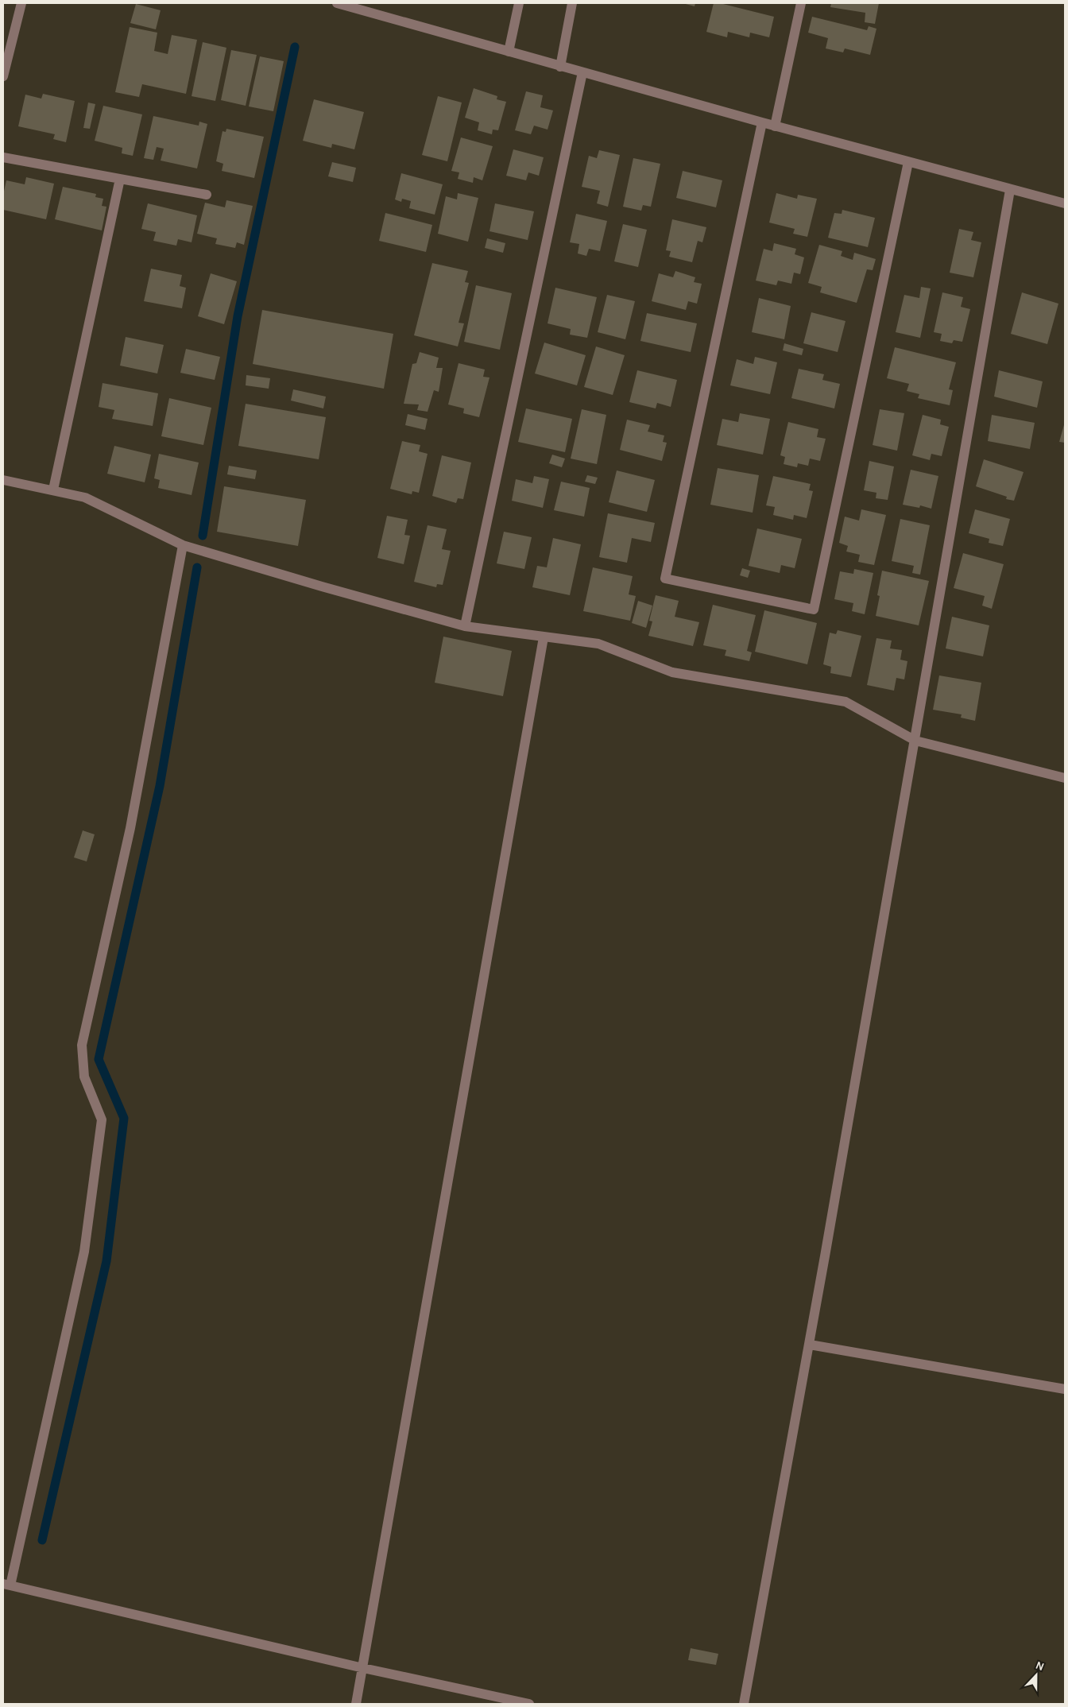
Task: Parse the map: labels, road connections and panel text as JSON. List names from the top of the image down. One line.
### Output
{"north":"top"}
